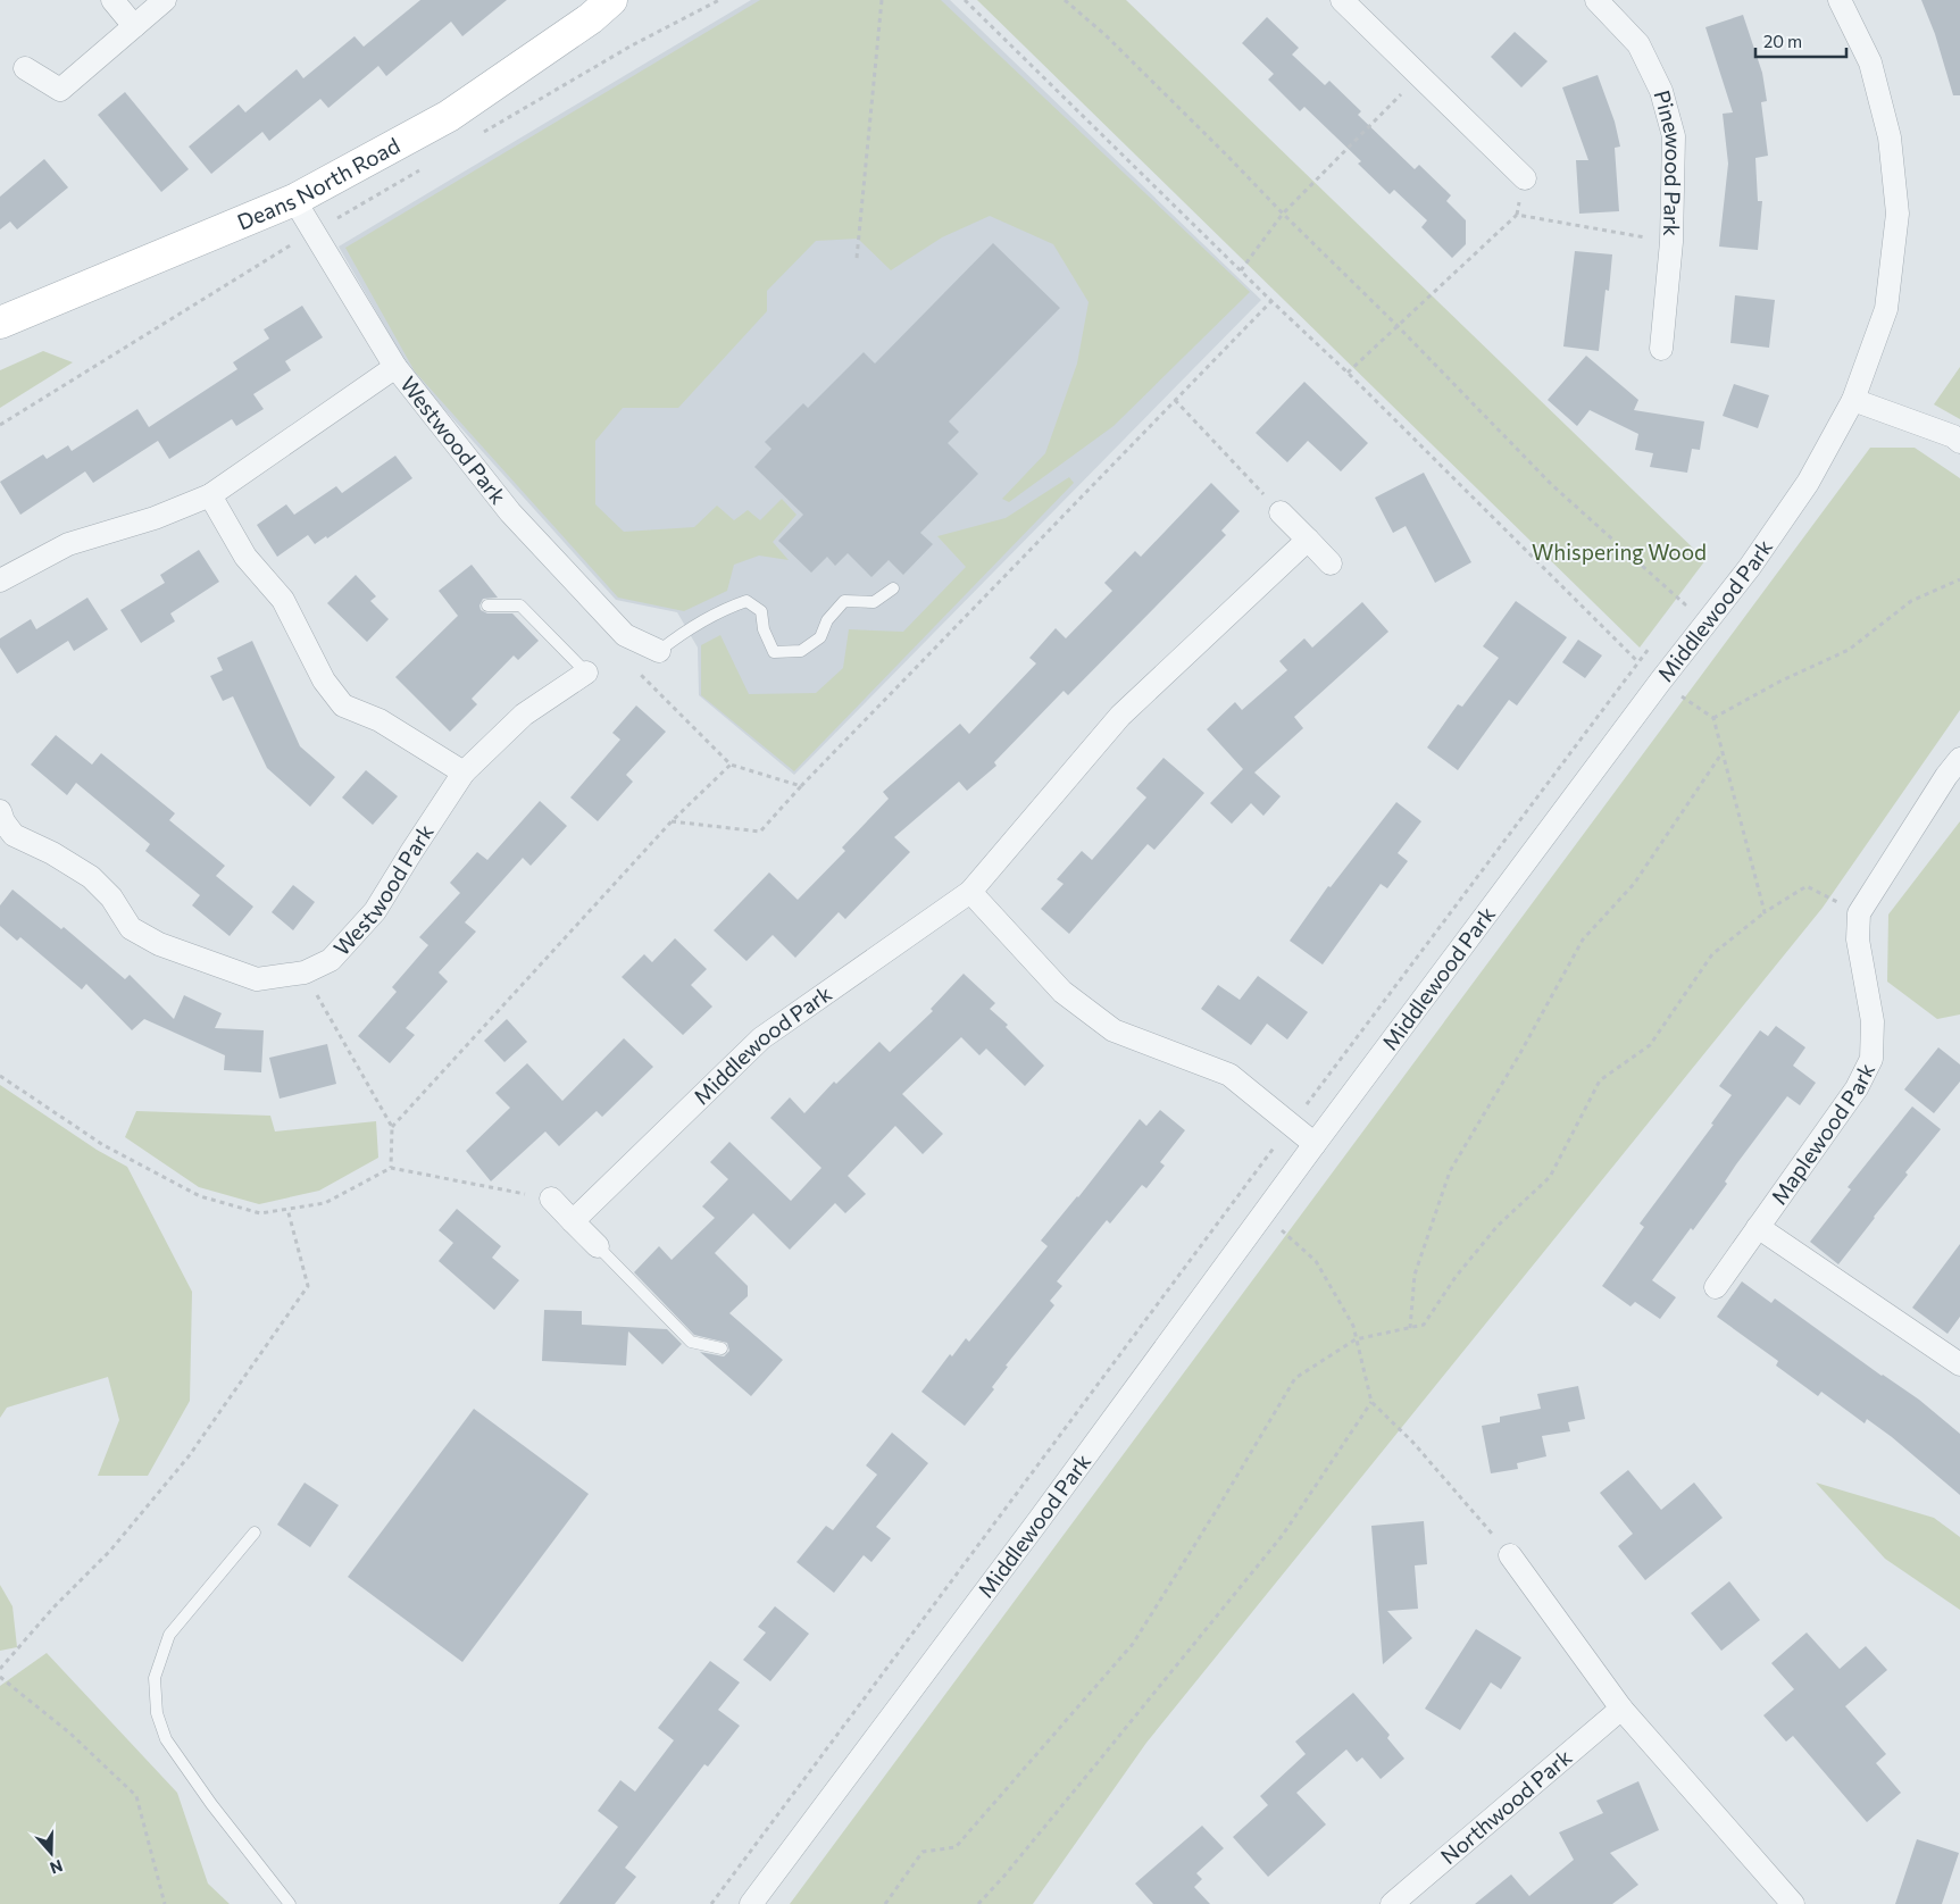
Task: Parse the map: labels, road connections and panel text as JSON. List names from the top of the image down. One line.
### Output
{"streets":{"street":["Pinewood Park","Deans North Road","Westwood Park","Middlewood Park","Maplewood Park","Northwood Park"]},"crossings":[["Deans North Road","Westwood Park"]],"parks":["Whispering Wood"],"scale_bar":"20 m","north":"bottom"}
